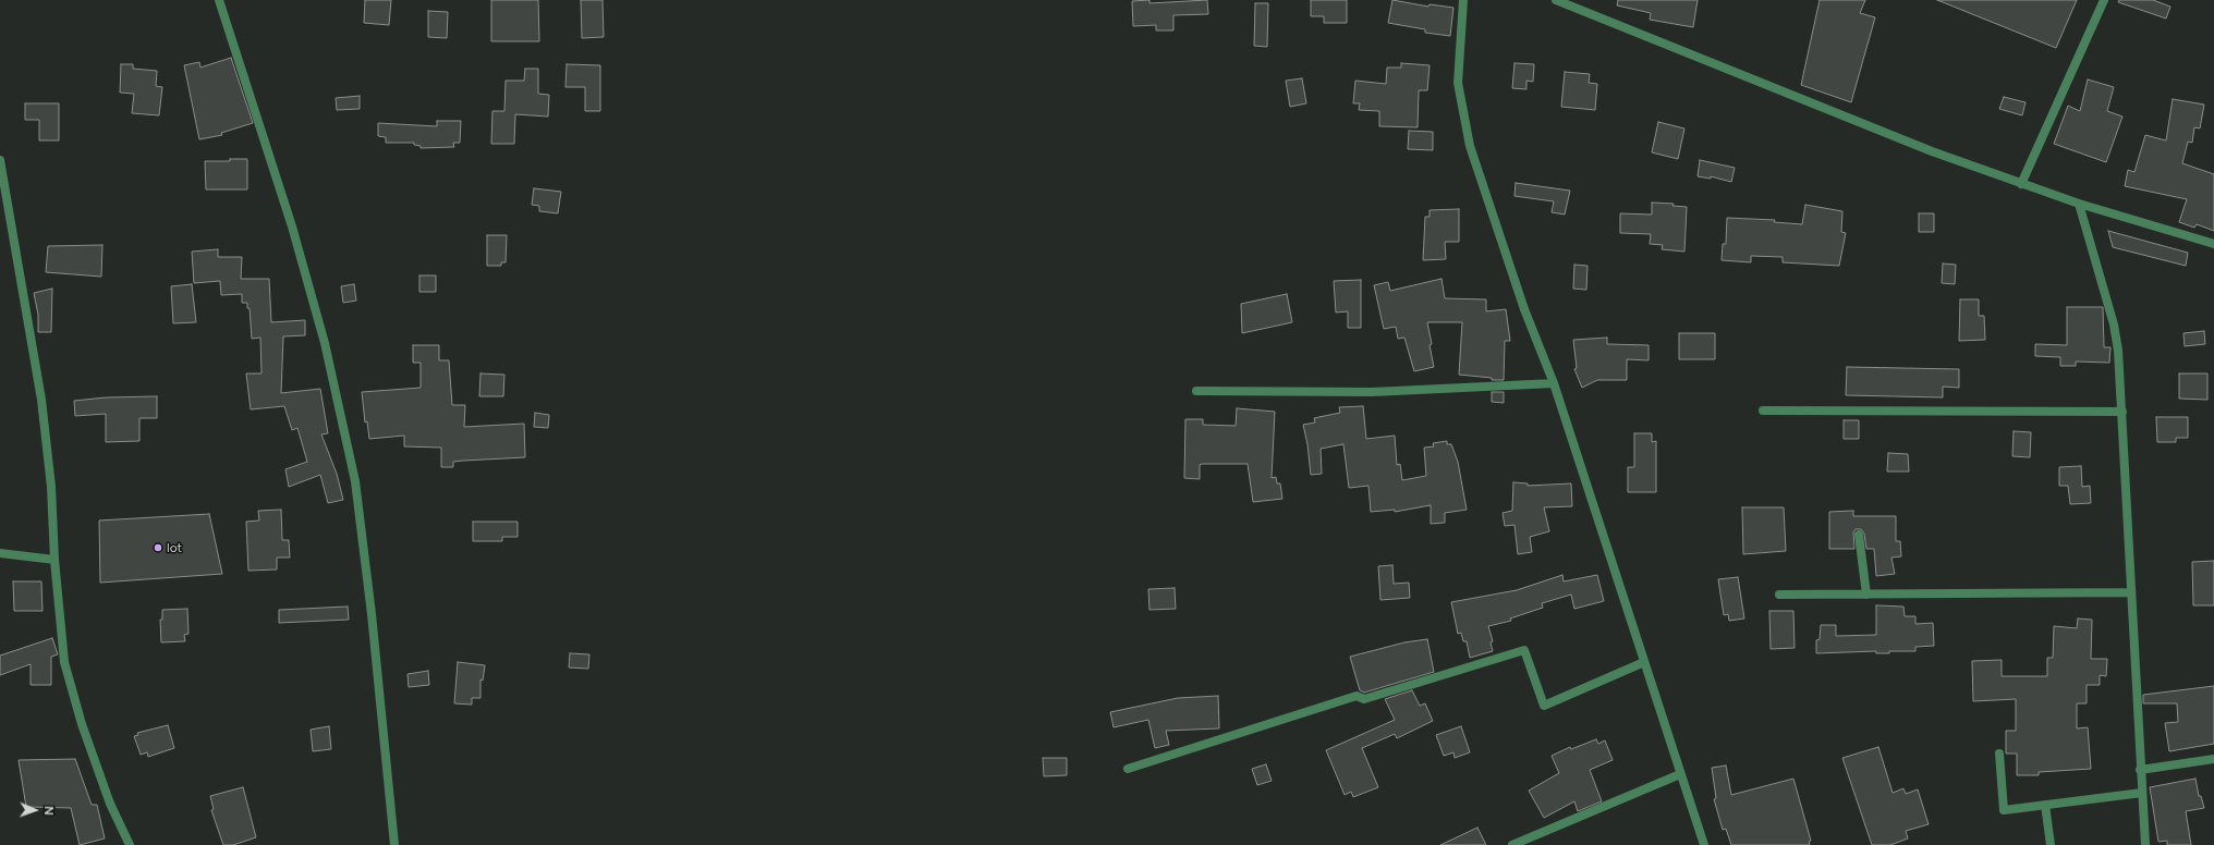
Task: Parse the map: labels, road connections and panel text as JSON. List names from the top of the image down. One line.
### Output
{"places":["lot"],"north":"right"}
